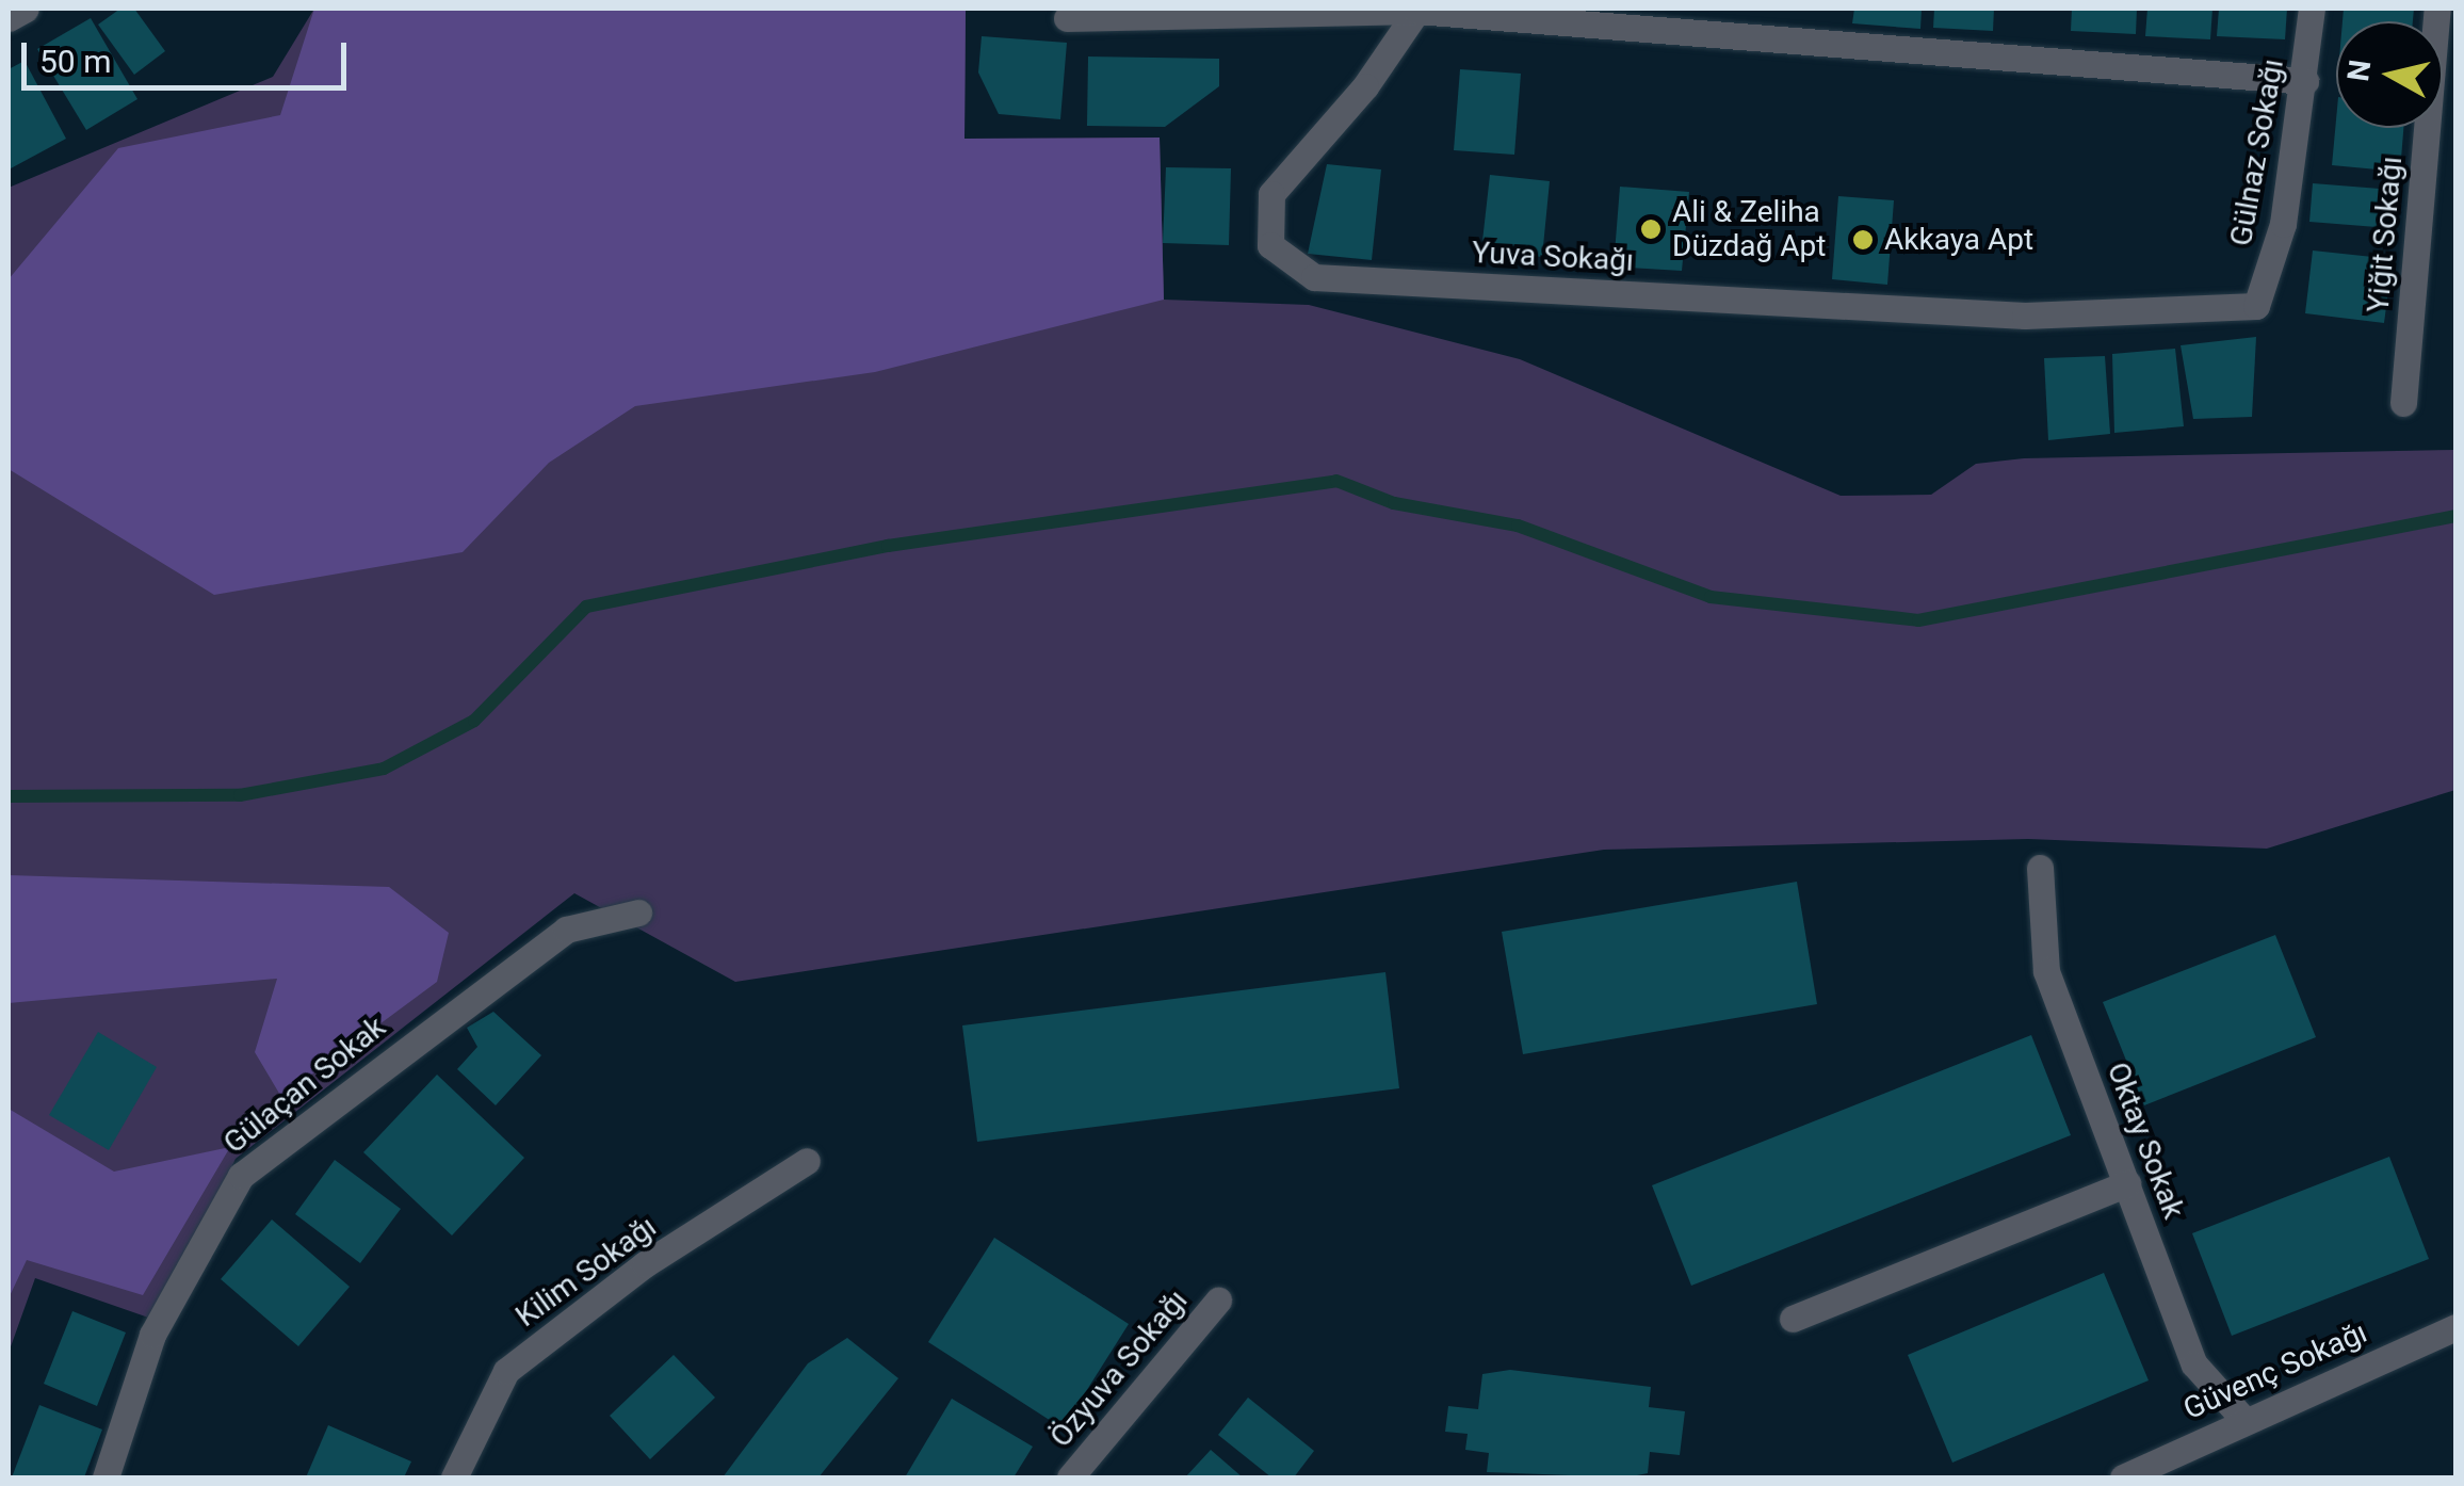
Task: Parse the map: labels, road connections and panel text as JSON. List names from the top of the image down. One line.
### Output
{"streets":{"street":["Gülnaz Sokağı","Yiğit Sokağı","Yuva Sokağı","Gülaçan Sokak","Oktay Sokak","Kilim Sokağı","Özyuva Sokağı","Güvenç Sokağı"]},"crossings":[["Gülnaz Sokağı","Yuva Sokağı"],["Oktay Sokak","Güvenç Sokağı"]],"places":["Ali & Zeliha Düzdağ Apt","Akkaya Apt"],"scale_bar":"50 m","north":"left"}
